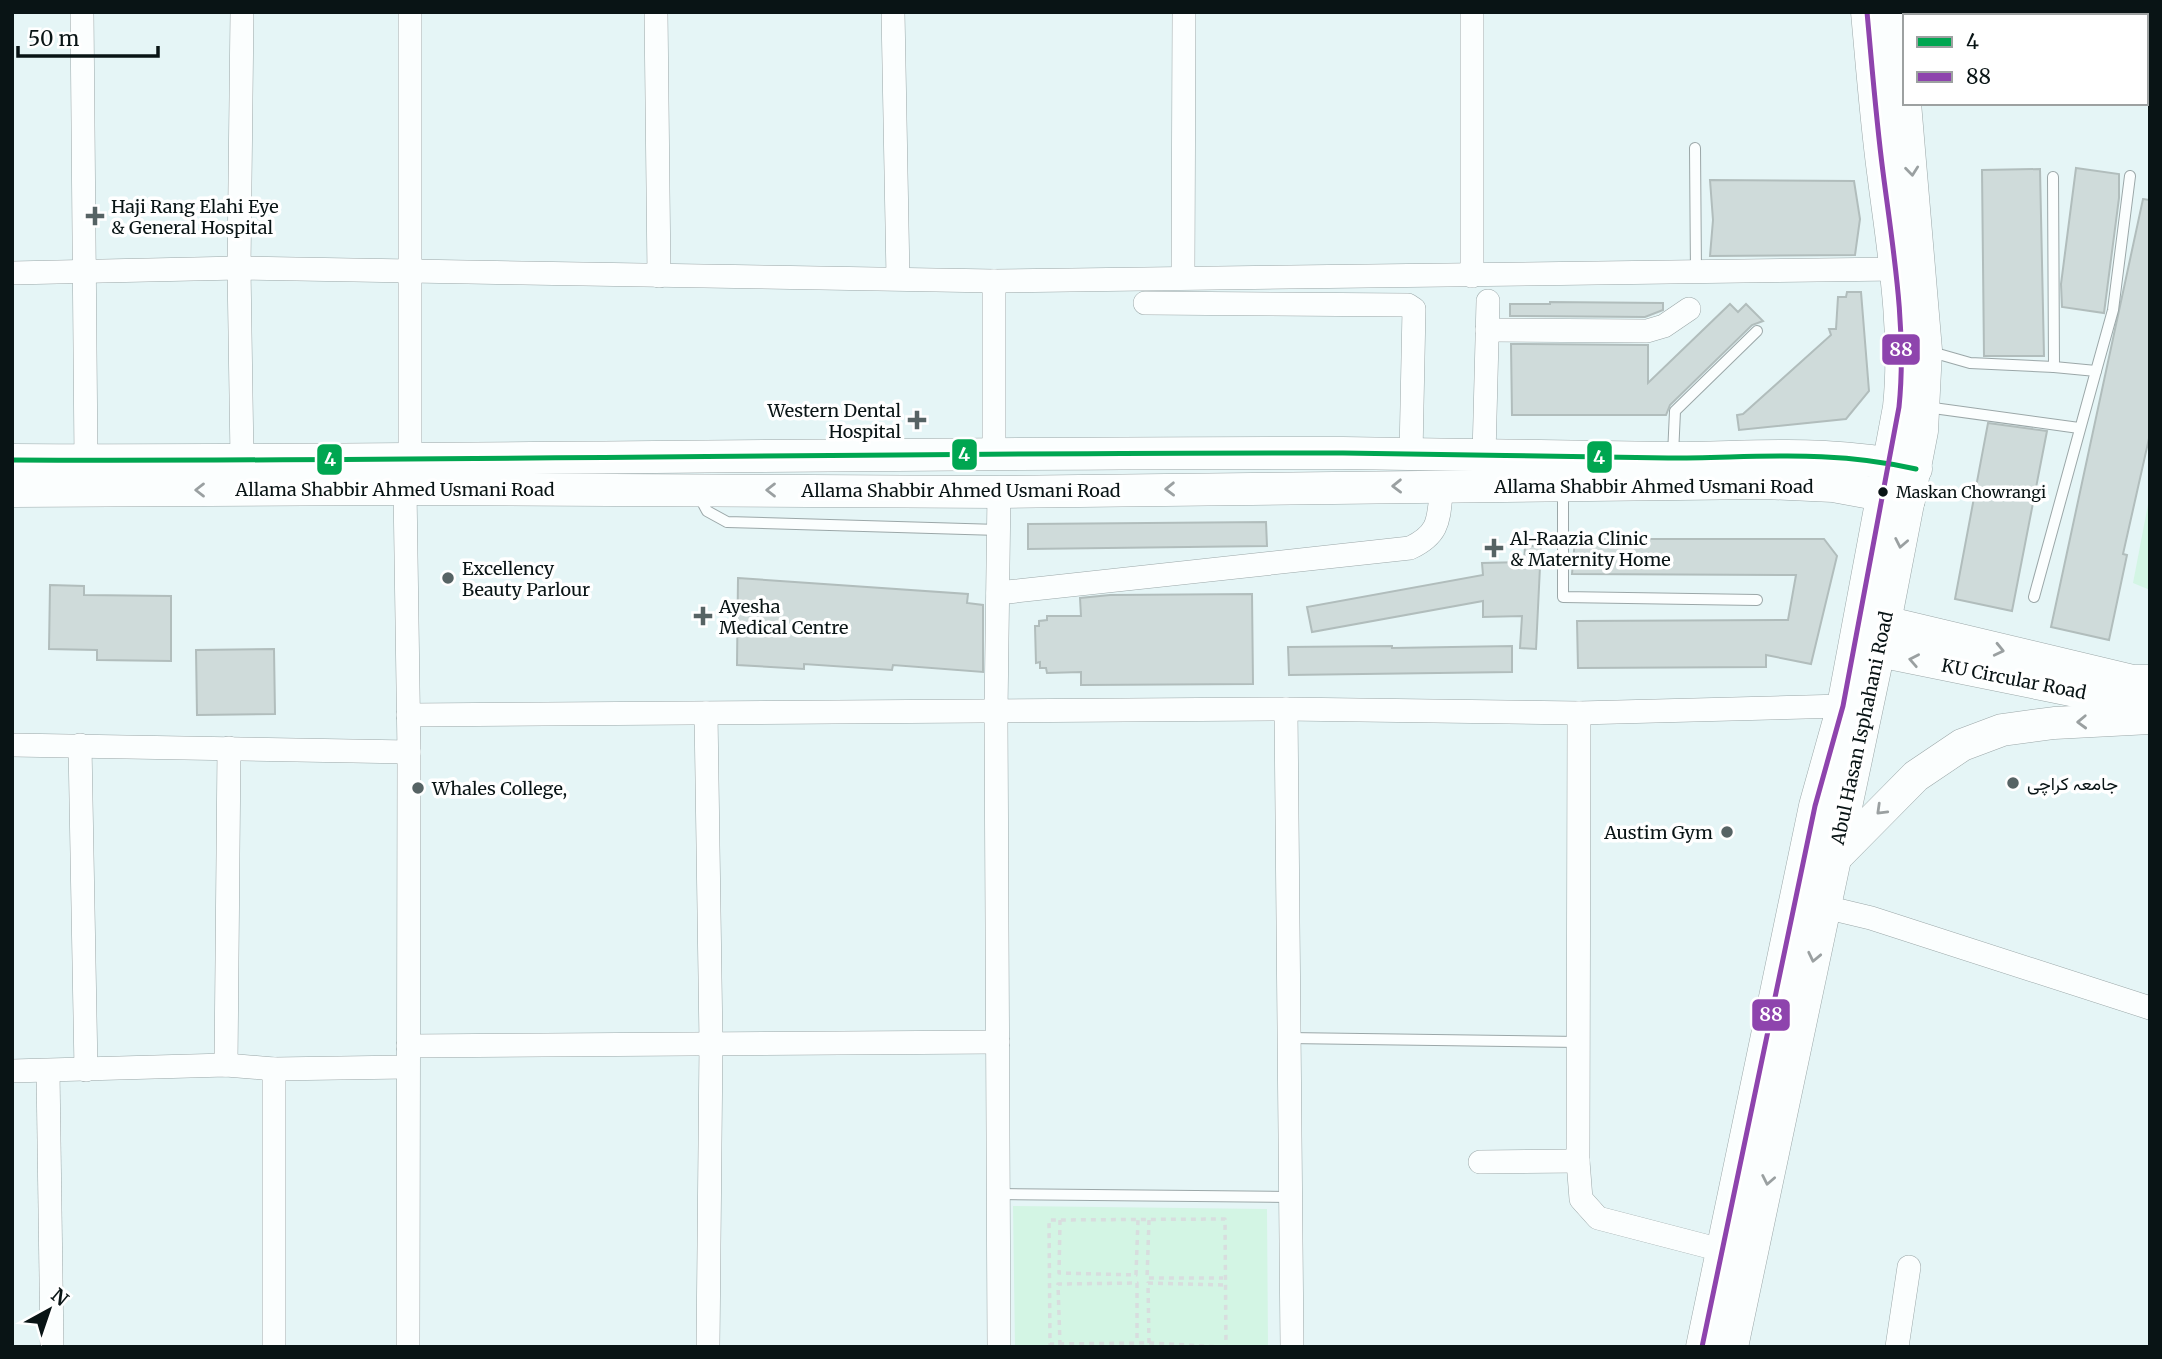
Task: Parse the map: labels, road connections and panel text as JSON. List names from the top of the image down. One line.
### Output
{"streets":{"main road":["Allama Shabbir Ahmed Usmani Road","KU Circular Road","Abul Hasan Isphahani Road"]},"crossings":[["Allama Shabbir Ahmed Usmani Road","Abul Hasan Isphahani Road"],["KU Circular Road","Abul Hasan Isphahani Road"]],"places":{"health":["Haji Rang Elahi Eye & General Hospital","Western Dental Hospital","Al-Raazia Clinic & Maternity Home","Ayesha Medical Centre"],"other":["Maskan Chowrangi","Excellency Beauty Parlour","جامعہ کراچی","Whales College,","Austim Gym"]},"lines":["transit line 88","transit line 4"],"legend":["4","88"],"scale_bar":"50 m","north":"top right"}
